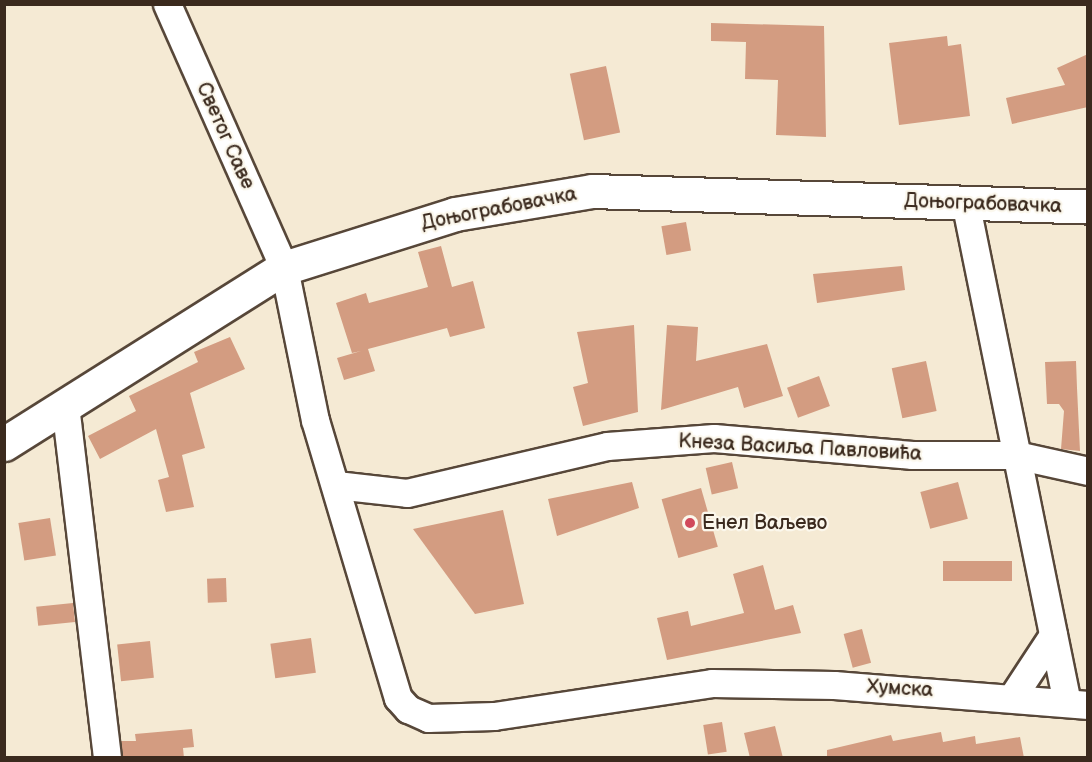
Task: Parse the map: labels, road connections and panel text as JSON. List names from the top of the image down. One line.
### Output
{"streets":{"street":["Светог Саве","Доњограбовачка","Кнеза Васиља Павловића","Хумска"]},"crossings":[["Светог Саве","Доњограбовачка"],["Светог Саве","Кнеза Васиља Павловића"],["Светог Саве","Хумска"],["Кнеза Васиља Павловића","Хумска"]],"places":["Енел Ваљево"]}
